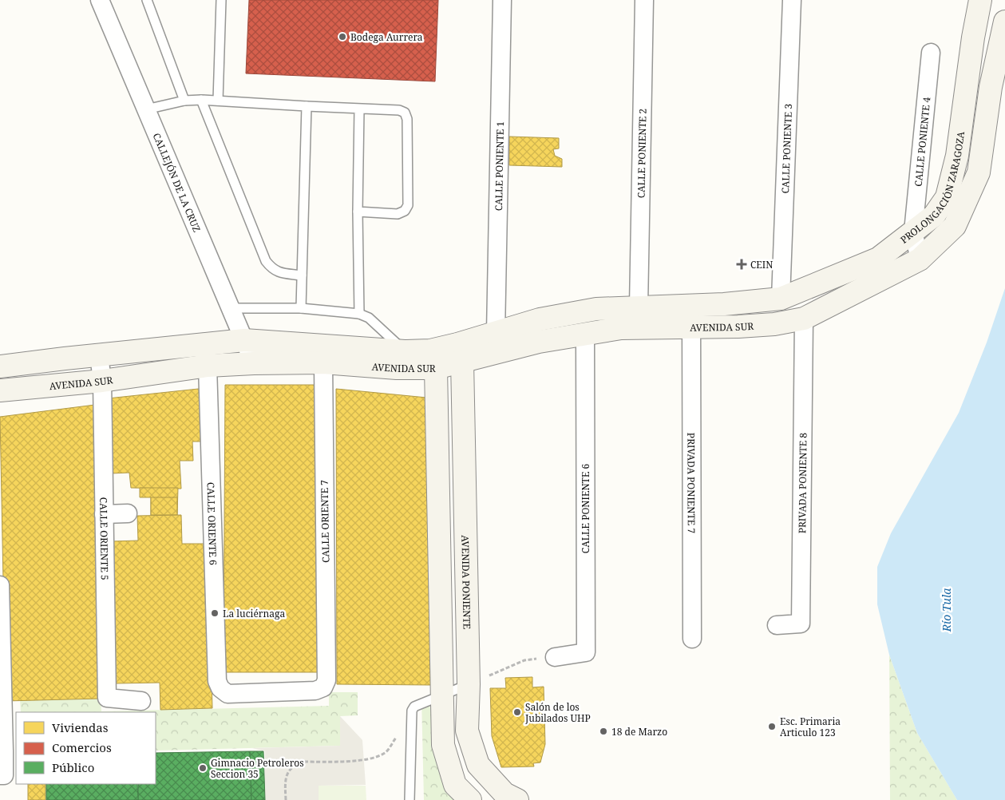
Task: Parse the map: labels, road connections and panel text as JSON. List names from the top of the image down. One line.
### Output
{"streets":{"main road":["PROLONGACIÓN ZARAGOZA","AVENIDA SUR","AVENIDA PONIENTE"],"street":["CALLE PONIENTE 4","CALLE PONIENTE 3","CALLE PONIENTE 2","CALLE PONIENTE 1","CALLEJÓN DE LA CRUZ","PRIVADA PONIENTE 7","PRIVADA PONIENTE 8","CALLE PONIENTE 6","CALLE ORIENTE 7","CALLE ORIENTE 6","CALLE ORIENTE 5"]},"crossings":[["CALLE PONIENTE 4","PROLONGACIÓN ZARAGOZA"],["CALLE PONIENTE 3","PROLONGACIÓN ZARAGOZA"],["CALLE PONIENTE 3","AVENIDA SUR"],["CALLE PONIENTE 2","AVENIDA SUR"],["CALLE PONIENTE 1","AVENIDA SUR"],["CALLEJÓN DE LA CRUZ","AVENIDA SUR"],["PROLONGACIÓN ZARAGOZA","AVENIDA SUR"],["AVENIDA SUR","PRIVADA PONIENTE 7"],["AVENIDA SUR","PRIVADA PONIENTE 8"],["AVENIDA SUR","CALLE PONIENTE 6"],["AVENIDA SUR","CALLE ORIENTE 7"],["AVENIDA SUR","CALLE ORIENTE 6"],["AVENIDA SUR","CALLE ORIENTE 5"],["AVENIDA SUR","AVENIDA PONIENTE"],["CALLE ORIENTE 7","CALLE ORIENTE 6"]],"water":["Río Tula"],"places":{"other":["Bodega Aurrera","La luciérnaga","Salón de los Jubilados UHP","Esc. Primaria Articulo 123","18 de Marzo","Gimnacio Petroleros Seccion 35"],"health":["CEIN"]},"legend":["Viviendas","Comercios","Público"]}
